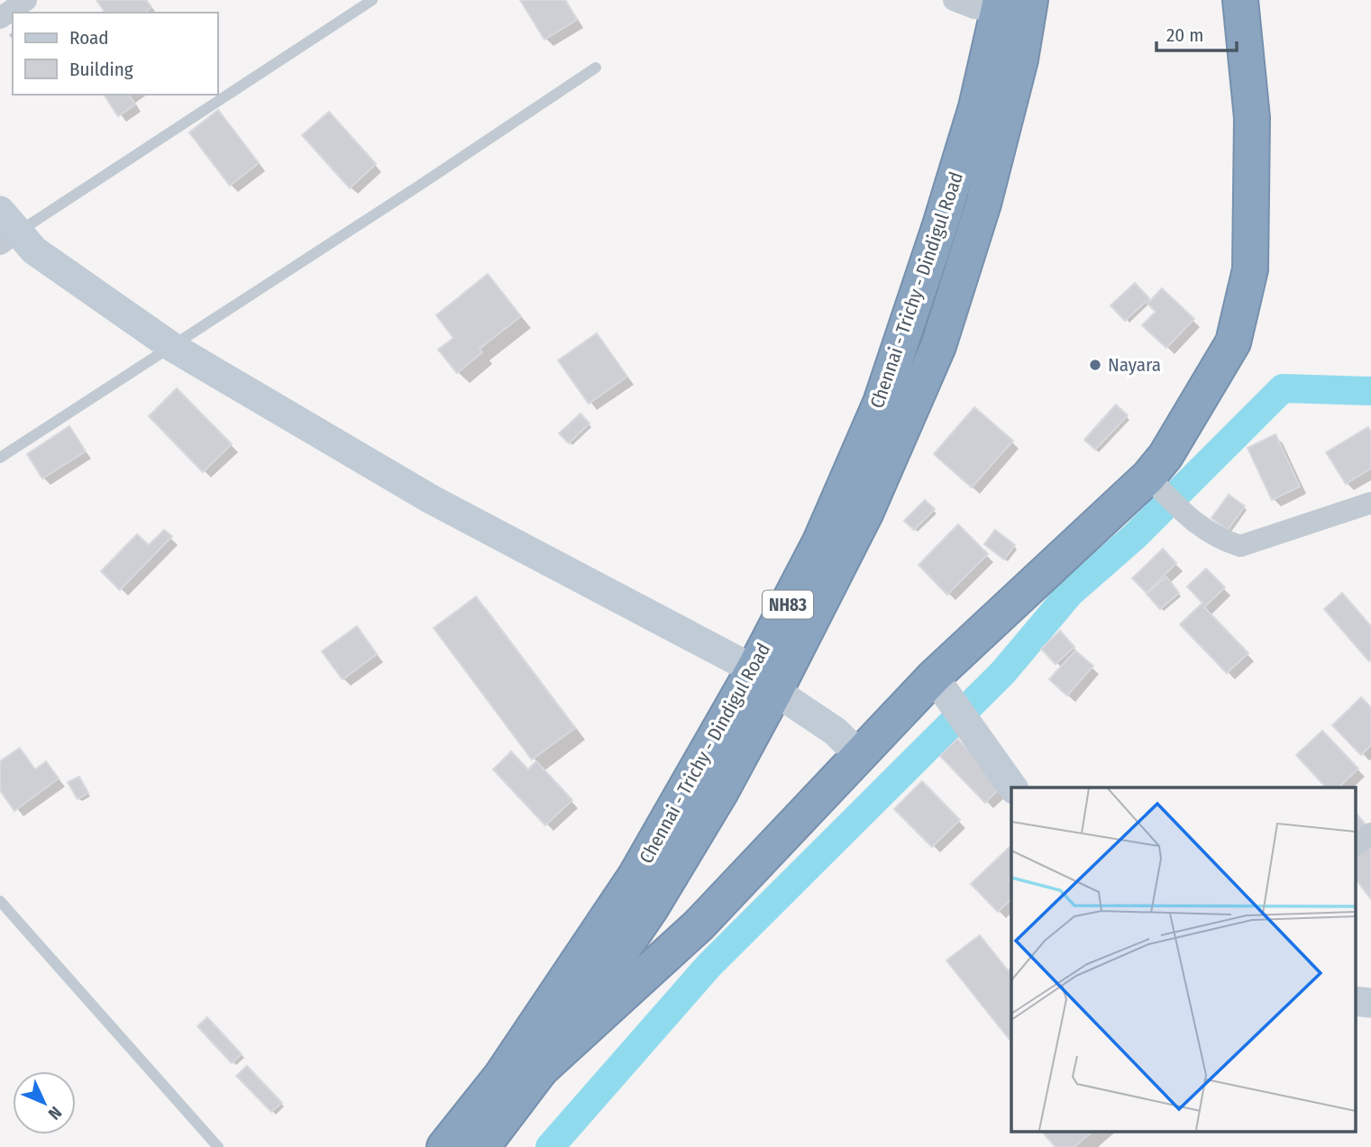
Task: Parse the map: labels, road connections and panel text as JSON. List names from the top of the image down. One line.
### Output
{"streets":{"highway":["Chennai - Trichy - Dindigul Road","NH83"]},"places":["Nayara"],"legend":["Road","Building"],"scale_bar":"20 m","north":"bottom right"}
